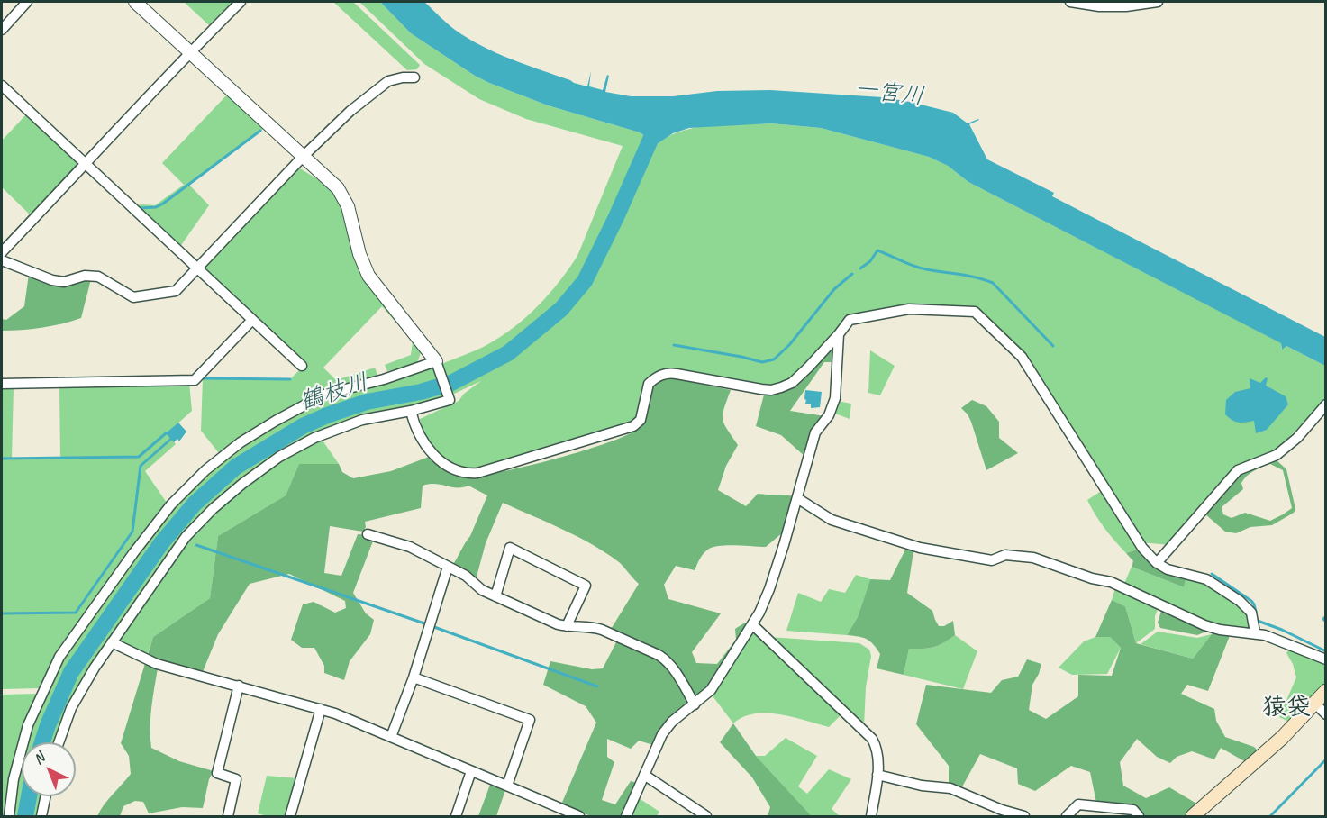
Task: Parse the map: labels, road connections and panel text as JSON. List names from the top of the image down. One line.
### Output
{"districts":["猿袋"],"water":["一宮川","鶴枝川"],"north":"top left"}
